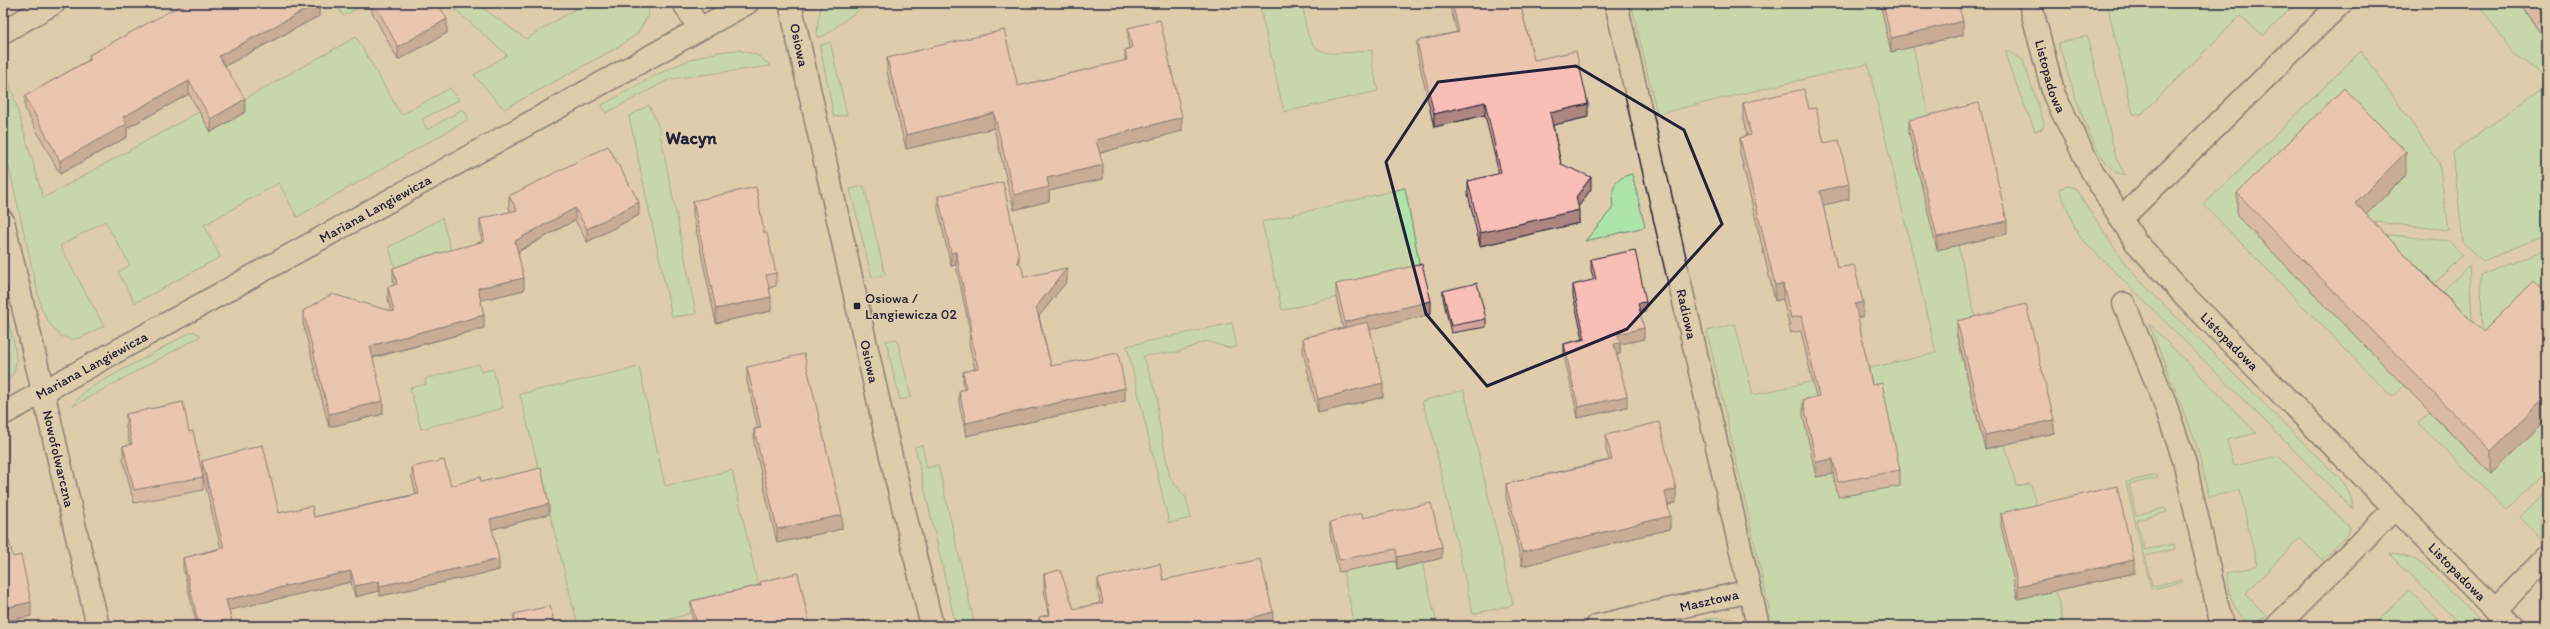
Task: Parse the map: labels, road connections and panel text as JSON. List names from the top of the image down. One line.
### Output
{"streets":{"street":["Osiowa","Listopadowa","Mariana Langiewicza","Radiowa","Nowofolwarczna","Masztowa"]},"crossings":[["Mariana Langiewicza","Nowofolwarczna"],["Radiowa","Masztowa"]],"districts":["Wacyn"],"places":{"transit":["Osiowa / Langiewicza 02"]}}
